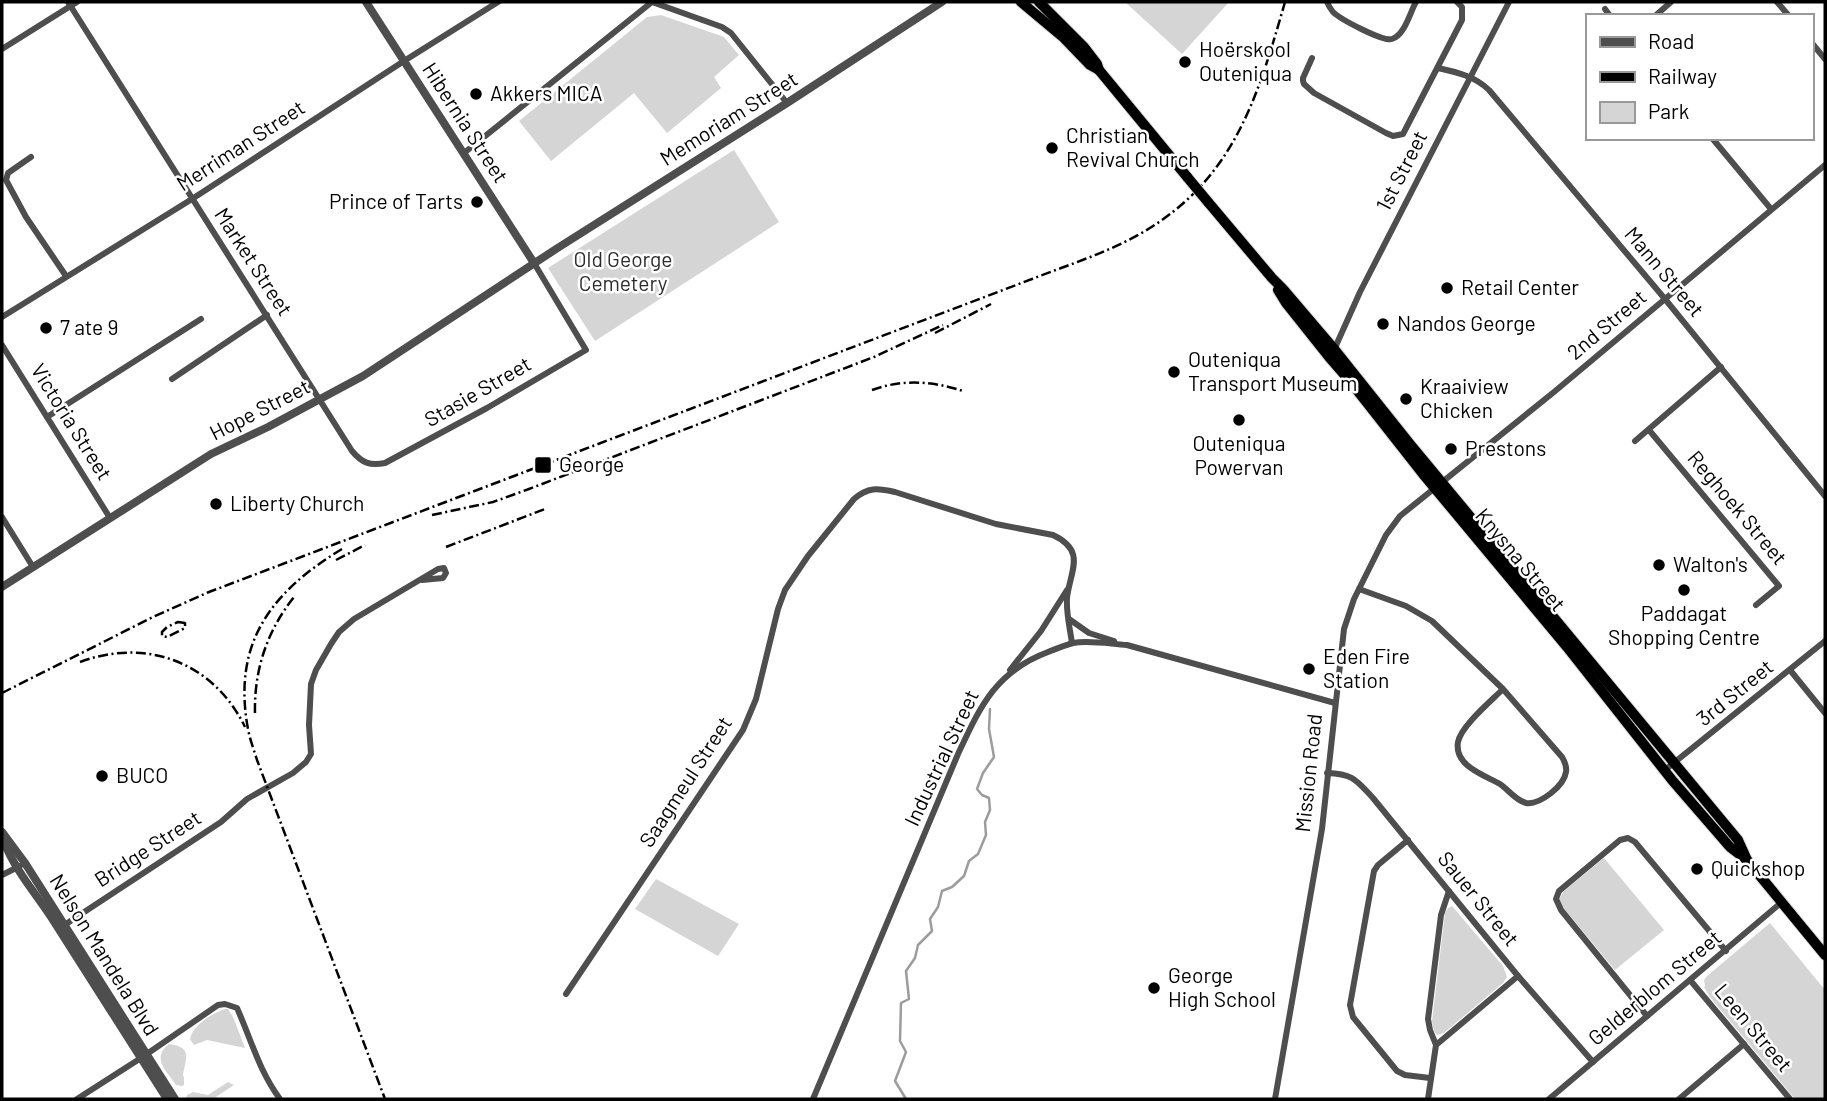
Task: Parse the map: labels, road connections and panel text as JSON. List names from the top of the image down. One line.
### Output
{"streets":{"highway":["Knysna Street"],"street":["Memoriam Street","Hibernia Street","Merriman Street","1st Street","Market Street","Mann Street","2nd Street","Stasie Street","Hope Street","Victoria Street","Reghoek Street","3rd Street","Industrial Street","Mission Road","Saagmeul Street","Bridge Street","Sauer Street","Nelson Mandela Blvd","Gelderblom Street","Leen Street"]},"crossings":[["Memoriam Street","Hibernia Street"],["Memoriam Street","Stasie Street"],["Memoriam Street","Hope Street"],["Hibernia Street","Merriman Street"],["Hibernia Street","Stasie Street"],["Hibernia Street","Hope Street"],["Merriman Street","Market Street"],["1st Street","Mann Street"],["1st Street","Knysna Street"],["Market Street","Stasie Street"],["Market Street","Hope Street"],["Mann Street","2nd Street"],["2nd Street","Knysna Street"],["2nd Street","Mission Road"],["Stasie Street","Hope Street"],["Hope Street","Victoria Street"],["Knysna Street","3rd Street"],["Knysna Street","Mission Road"],["Knysna Street","Gelderblom Street"],["Industrial Street","Mission Road"],["Industrial Street","Saagmeul Street"],["Mission Road","Sauer Street"],["Bridge Street","Nelson Mandela Blvd"],["Sauer Street","Gelderblom Street"],["Gelderblom Street","Leen Street"]],"parks":["Old George Cemetery"],"places":{"other":["Hoërskool Outeniqua","Akkers MICA","Christian Revival Church","Prince of Tarts","Retail Center","Nandos George","7 ate 9","Outeniqua Transport Museum","Kraaiview Chicken","Outeniqua Powervan","Prestons","Liberty Church","Walton's","Paddagat Shopping Centre","Eden Fire Station","BUCO","Quickshop","George High School"],"transit":["George"]},"legend":["Road","Railway","Park"]}
